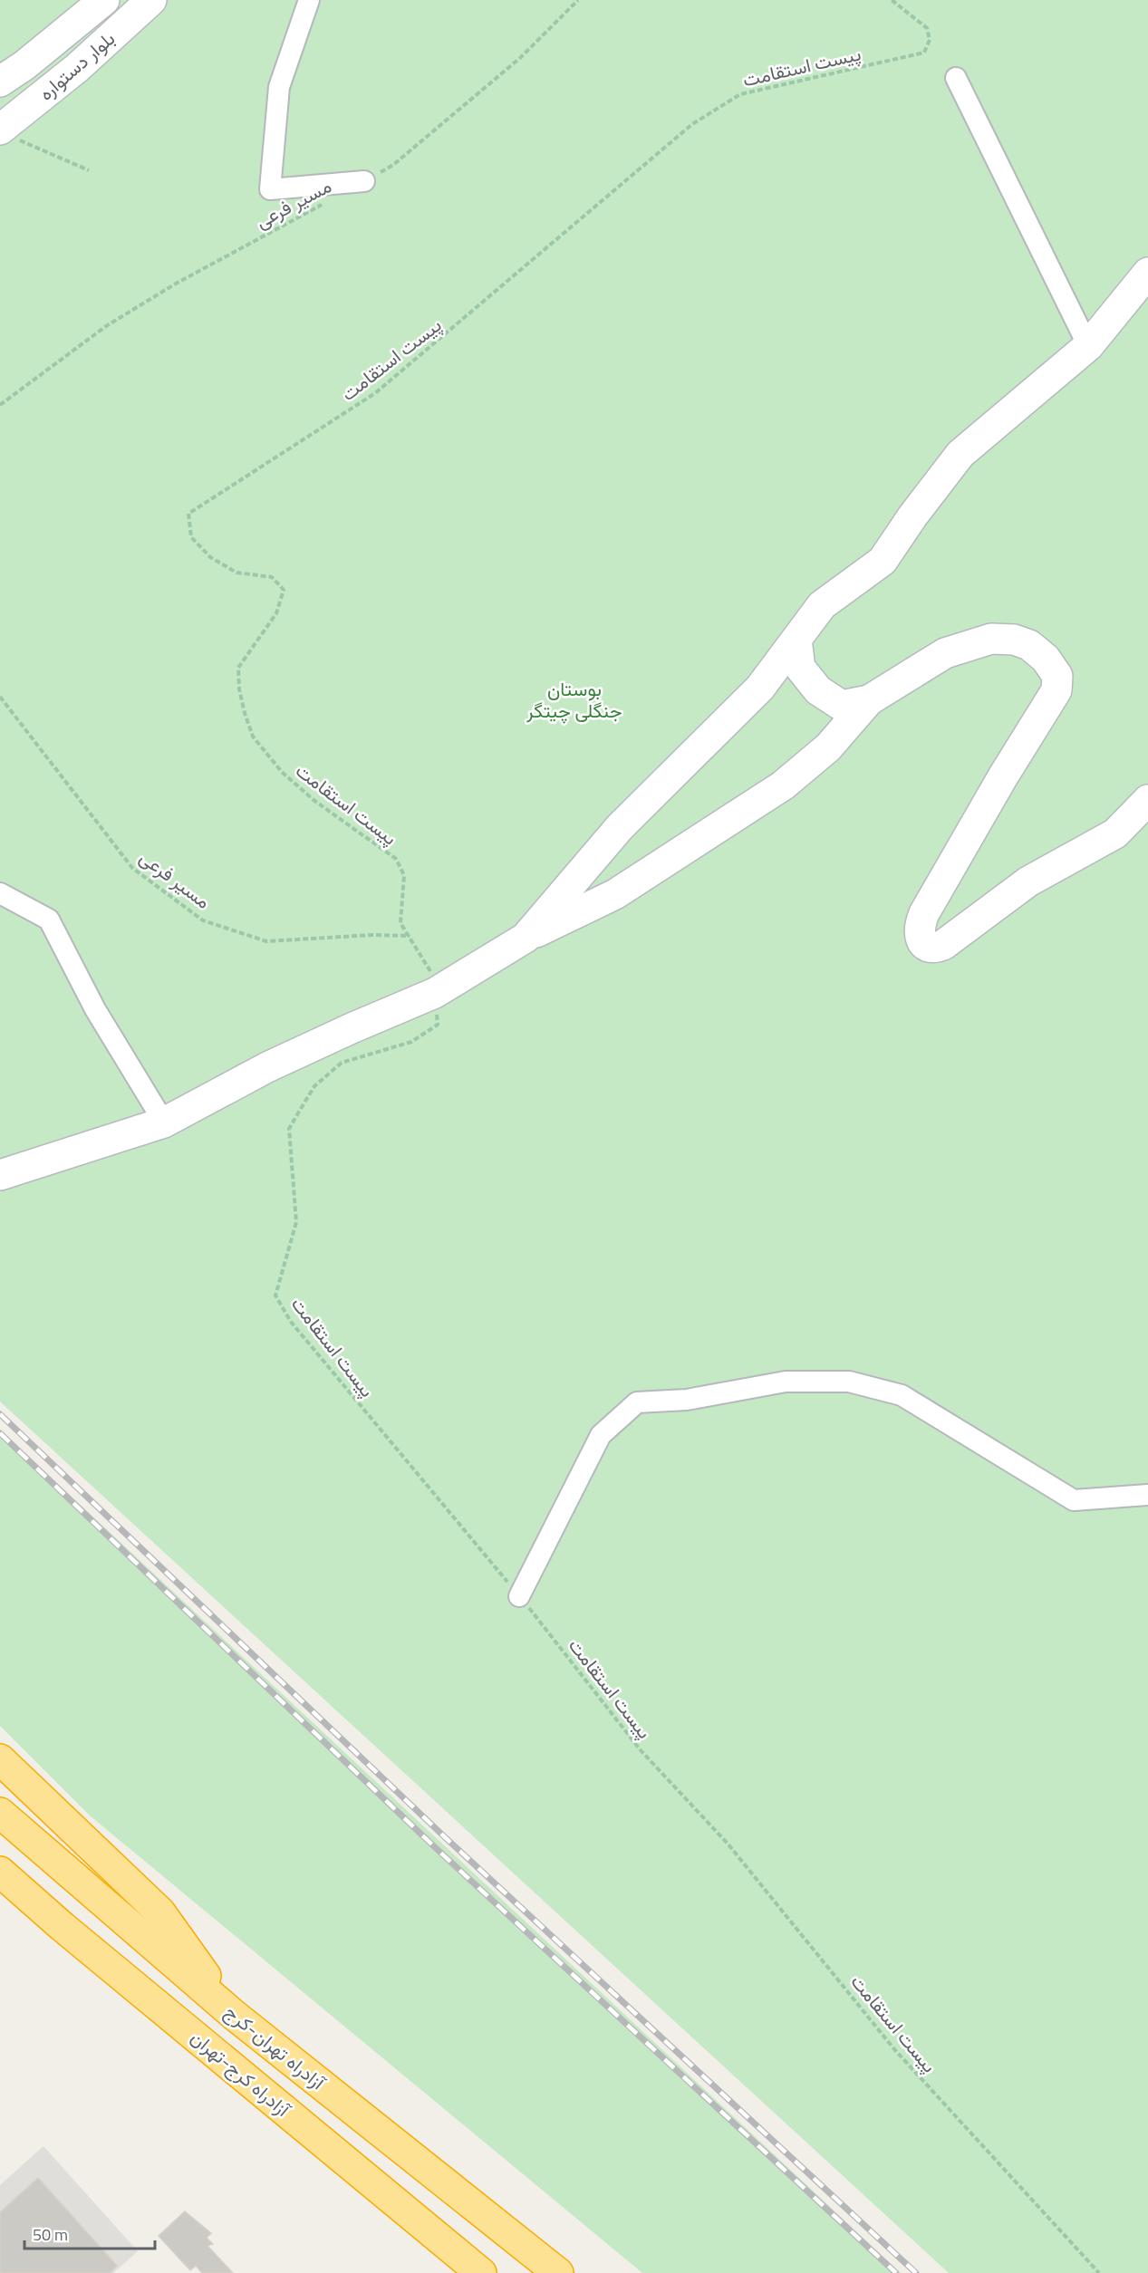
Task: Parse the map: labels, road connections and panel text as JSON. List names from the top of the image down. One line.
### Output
{"streets":{"highway":["آزادراه تهران-کرج","آزادراه کرج-تهران"],"street":["بلوار دستواره"],"path":["پیست استقامت","مسیر فرعی"]},"crossings":[["پیست استقامت","مسیر فرعی"]],"parks":["بوستان جنگلی چیتگر"],"scale_bar":"50 m"}
